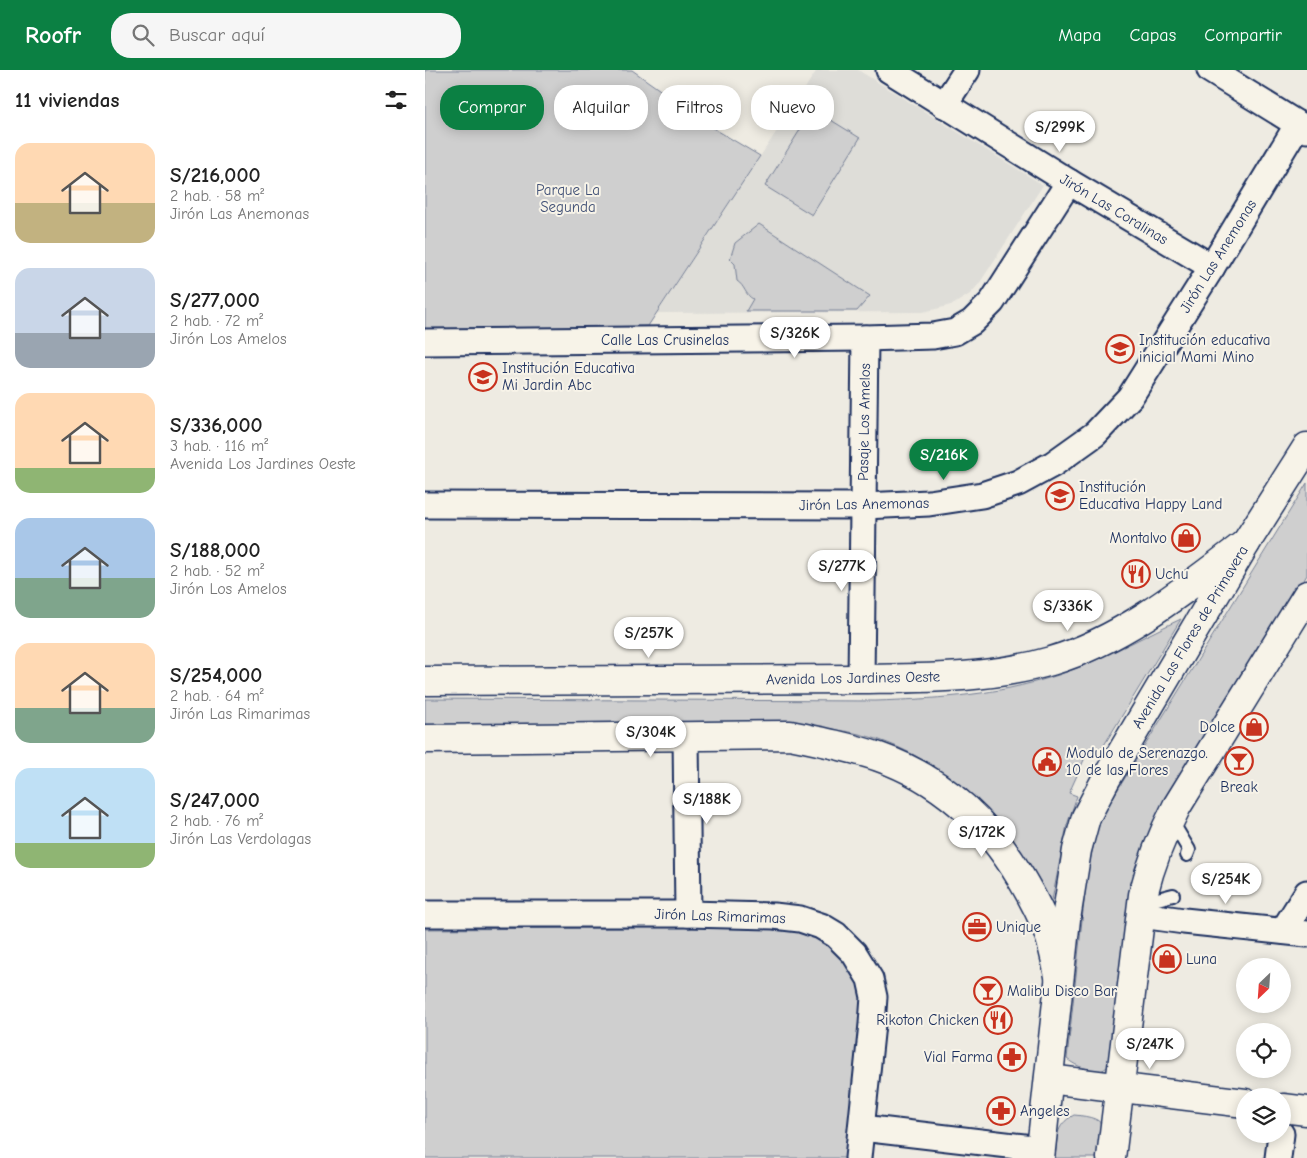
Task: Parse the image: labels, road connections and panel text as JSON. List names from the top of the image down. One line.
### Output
{"streets":{"main road":["Avenida Las Flores de Primavera","Avenida Los Jardines Oeste"],"street":["Jirón Las Coralinas","Jirón Las Anemonas","Calle Las Crusinelas","Pasaje Los Amelos","Jirón Las Rimarimas"]},"crossings":[["Jirón Las Coralinas","Jirón Las Anemonas"],["Jirón Las Coralinas","Calle Las Crusinelas"],["Jirón Las Anemonas","Pasaje Los Amelos"],["Calle Las Crusinelas","Pasaje Los Amelos"],["Pasaje Los Amelos","Avenida Los Jardines Oeste"],["Avenida Las Flores de Primavera","Avenida Los Jardines Oeste"]],"parks":["Parque La Segunda"],"places":{"school or university":["Institución educativa inicial Mami Mino","Institución Educativa Mi Jardin Abc","Institución Educativa Happy Land"],"shop":["Montalvo","Dolce","Luna"],"restaurant":["Uchu","Rikoton Chicken"],"bar":["Break","Malibu Disco Bar"],"public building":["Modulo de Serenazgo. 10 de las Flores"],"office":["Unique"],"pharmacy":["Vial Farma","Angeles"]},"north":"bottom left","page":{"header":"Roofr","search":"Buscar aquí","nav":["Mapa","Capas","Compartir"],"heading":"11 viviendas","chip":["Comprar","Alquilar","Filtros","Nuevo"],"price":["S/299K","S/326K","S/216K","S/277K","S/336K","S/257K","S/304K","S/188K","S/172K","S/254K","S/247K"],"list":[{"name":"S/216,000","note":"2 hab. · 58 m² · Jirón Las Anemonas"},{"name":"S/277,000","note":"2 hab. · 72 m² · Jirón Los Amelos"},{"name":"S/336,000","note":"3 hab. · 116 m² · Avenida Los Jardines Oeste"},{"name":"S/188,000","note":"2 hab. · 52 m² · Jirón Los Amelos"},{"name":"S/254,000","note":"2 hab. · 64 m² · Jirón Las Rimarimas"},{"name":"S/247,000","note":"2 hab. · 76 m² · Jirón Las Verdolagas"}]}}
